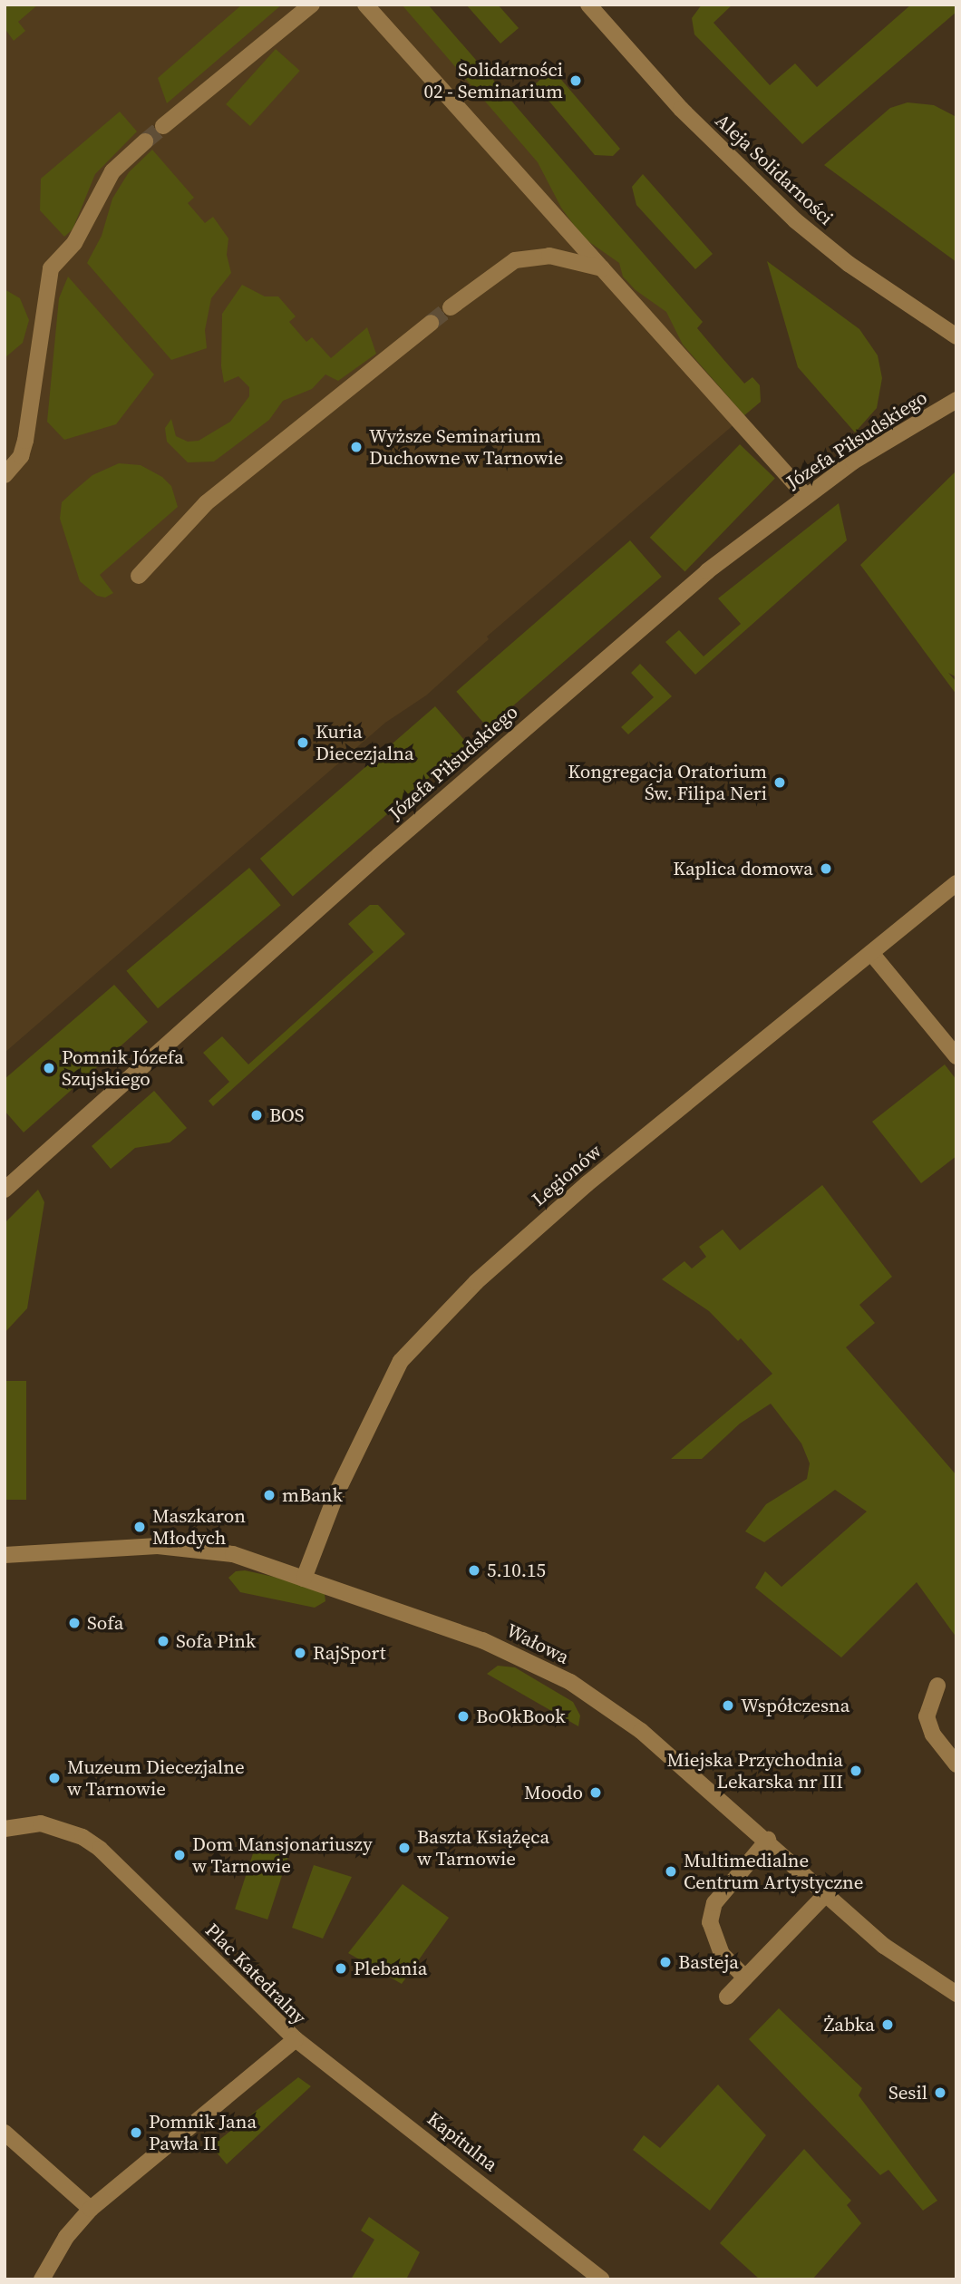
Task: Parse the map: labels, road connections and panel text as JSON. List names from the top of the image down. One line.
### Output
{"streets":{"street":["Aleja Solidarności","Józefa Piłsudskiego","Legionów","Wałowa","Plac Katedralny","Kapitulna"]},"crossings":[["Legionów","Wałowa"],["Plac Katedralny","Kapitulna"]],"places":["Solidarności 02 - Seminarium","Wyższe Seminarium Duchowne w Tarnowie","Kuria Diecezjalna","Kongregacja Oratorium Św. Filipa Neri","Kaplica domowa","Pomnik Józefa Szujskiego","BOS","mBank","Maszkaron Młodych","5.10.15","Sofa","Sofa Pink","RajSport","Współczesna","BoOkBook","Miejska Przychodnia Lekarska nr III","Muzeum Diecezjalne w Tarnowie","Moodo","Baszta Książęca w Tarnowie","Dom Mansjonariuszy w Tarnowie","Multimedialne Centrum Artystyczne","Basteja","Plebania","Żabka","Sesil","Pomnik Jana Pawła II"]}
